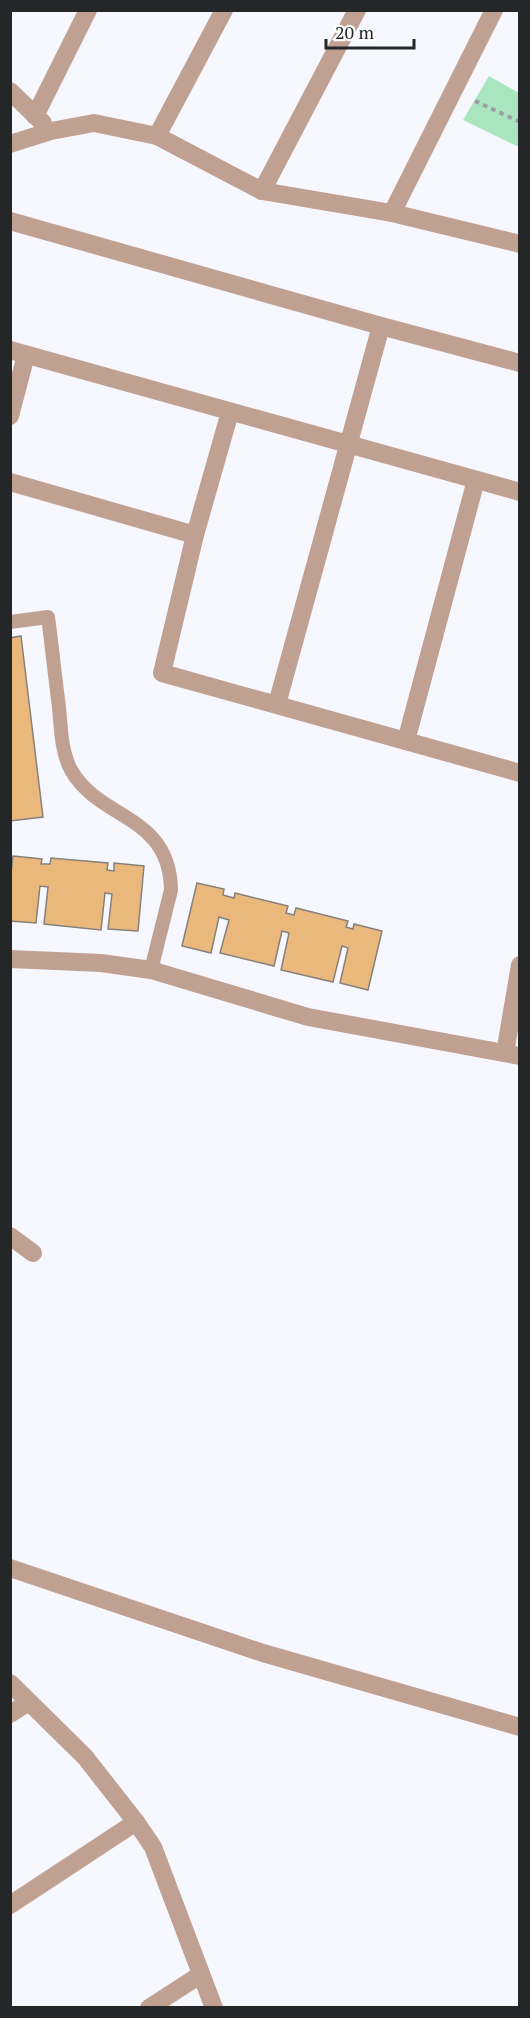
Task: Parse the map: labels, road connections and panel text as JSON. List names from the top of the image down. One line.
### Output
{"scale_bar":"20 m"}
